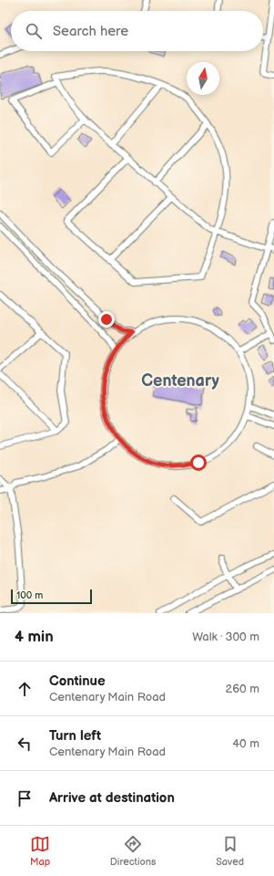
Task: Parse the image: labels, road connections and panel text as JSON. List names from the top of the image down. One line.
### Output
{"districts":["Centenary"],"scale_bar":"100 m","north":"top","page":{"search":"Search here","scale":"100 m","heading":["4 min","Walk · 300 m"],"list":[["Continue","Centenary Main Road","260 m"],["Turn left","Centenary Main Road","40 m"],"Arrive at destination"],"nav":["Map","Directions","Saved"]}}
